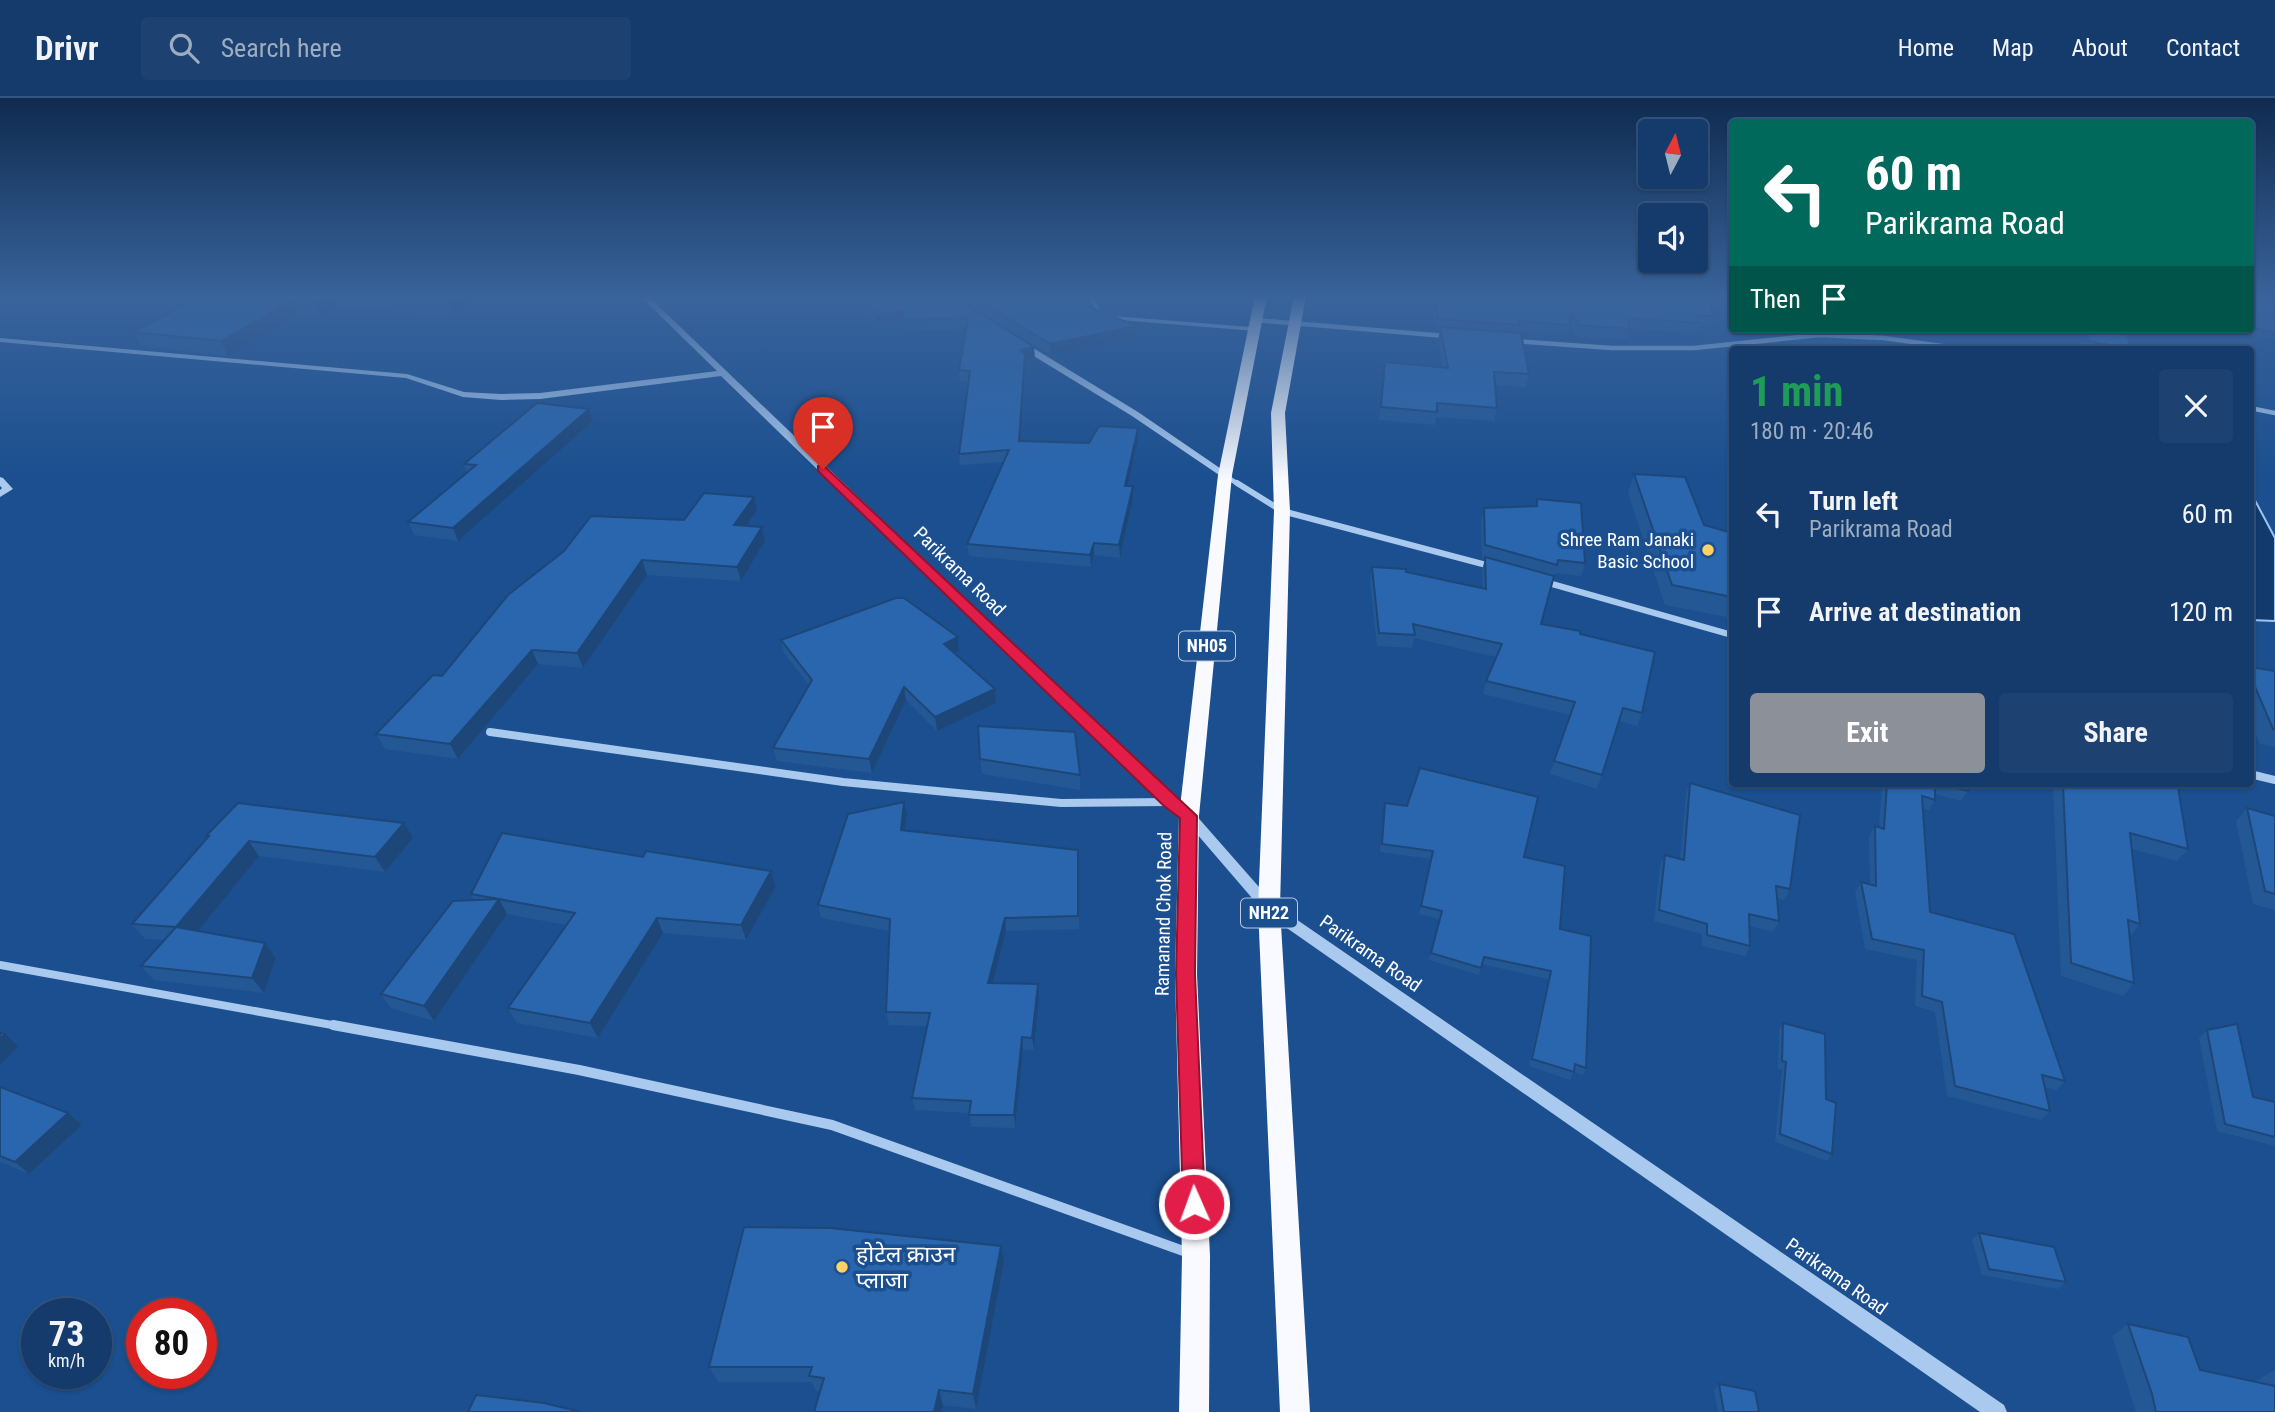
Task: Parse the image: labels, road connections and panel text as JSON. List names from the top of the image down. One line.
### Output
{"streets":{"highway":["NH05","NH22","Ramanand Chok Road"],"street":["Parikrama Road"]},"crossings":[["Parikrama Road","NH22"],["Parikrama Road","Ramanand Chok Road"]],"places":["Shree Ram Janaki Basic School","होटेल क्राउन प्लाजा"],"north":"top","page":{"header":"Drivr","search":"Search here","nav":["Home","Map","About","Contact"],"turn":["60 m","Parikrama Road"],"then":"Then","heading":["1 min","180 m · 20:46"],"list":[{"name":"Turn left","note":"Parikrama Road","value":"60 m"},{"name":"Arrive at destination","value":"120 m"}],"buttons":["Exit","Share"],"speed":"73 km/h","limit":"80"}}
